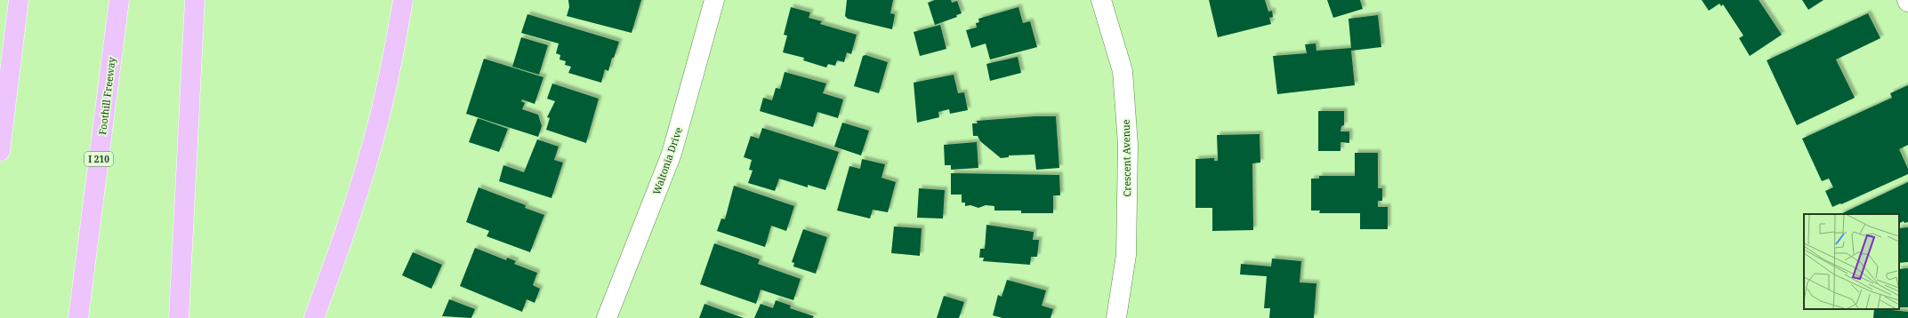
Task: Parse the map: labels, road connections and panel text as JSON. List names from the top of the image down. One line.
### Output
{"streets":{"highway":["Foothill Freeway","I 210"],"street":["Crescent Avenue","Waltonia Drive"]}}
